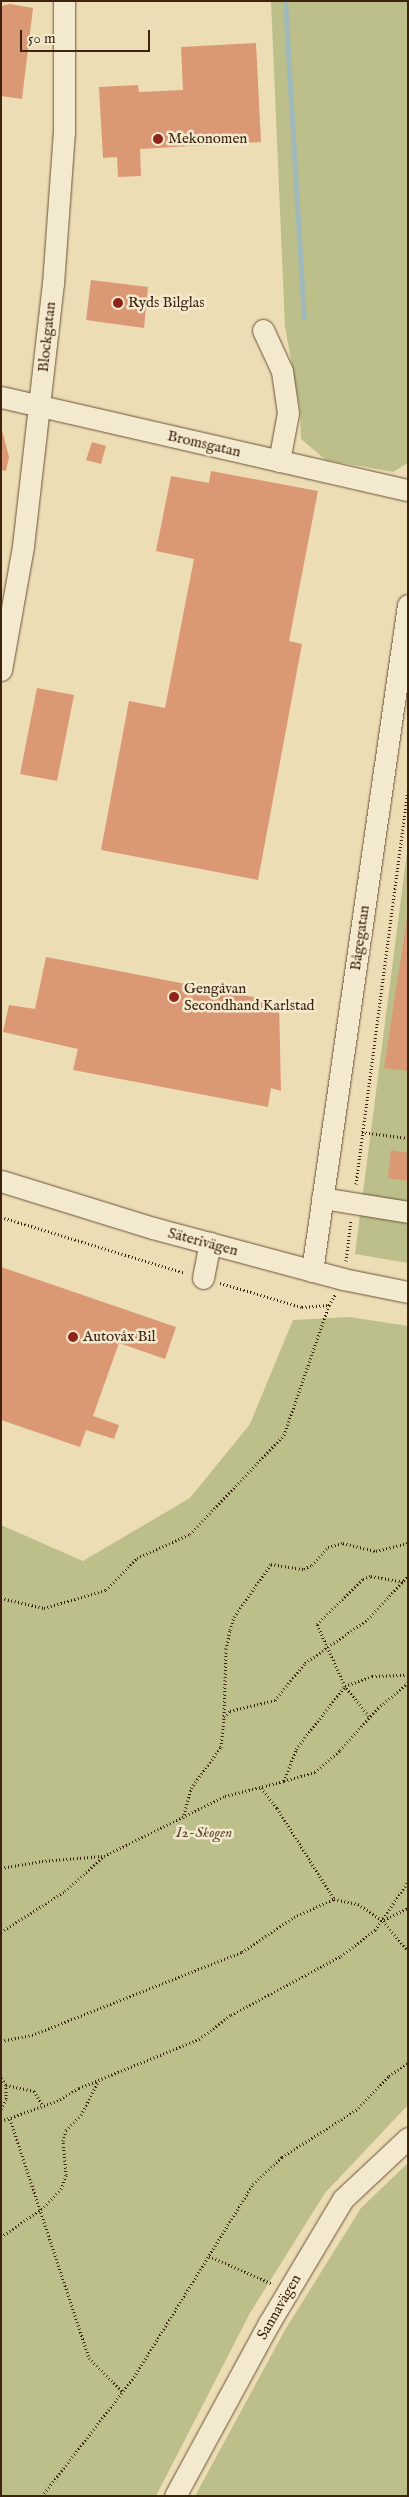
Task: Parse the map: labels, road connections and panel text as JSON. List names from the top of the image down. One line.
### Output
{"streets":{"street":["Blockgatan","Bromsgatan","Bågegatan","Säterivägen","Sannavägen"]},"crossings":[["Blockgatan","Bromsgatan"],["Bågegatan","Säterivägen"]],"parks":["I2-Skogen"],"places":["Mekonomen","Ryds Bilglas","Gengåvan Secondhand Karlstad","Autovåx Bil"],"scale_bar":"50 m"}
